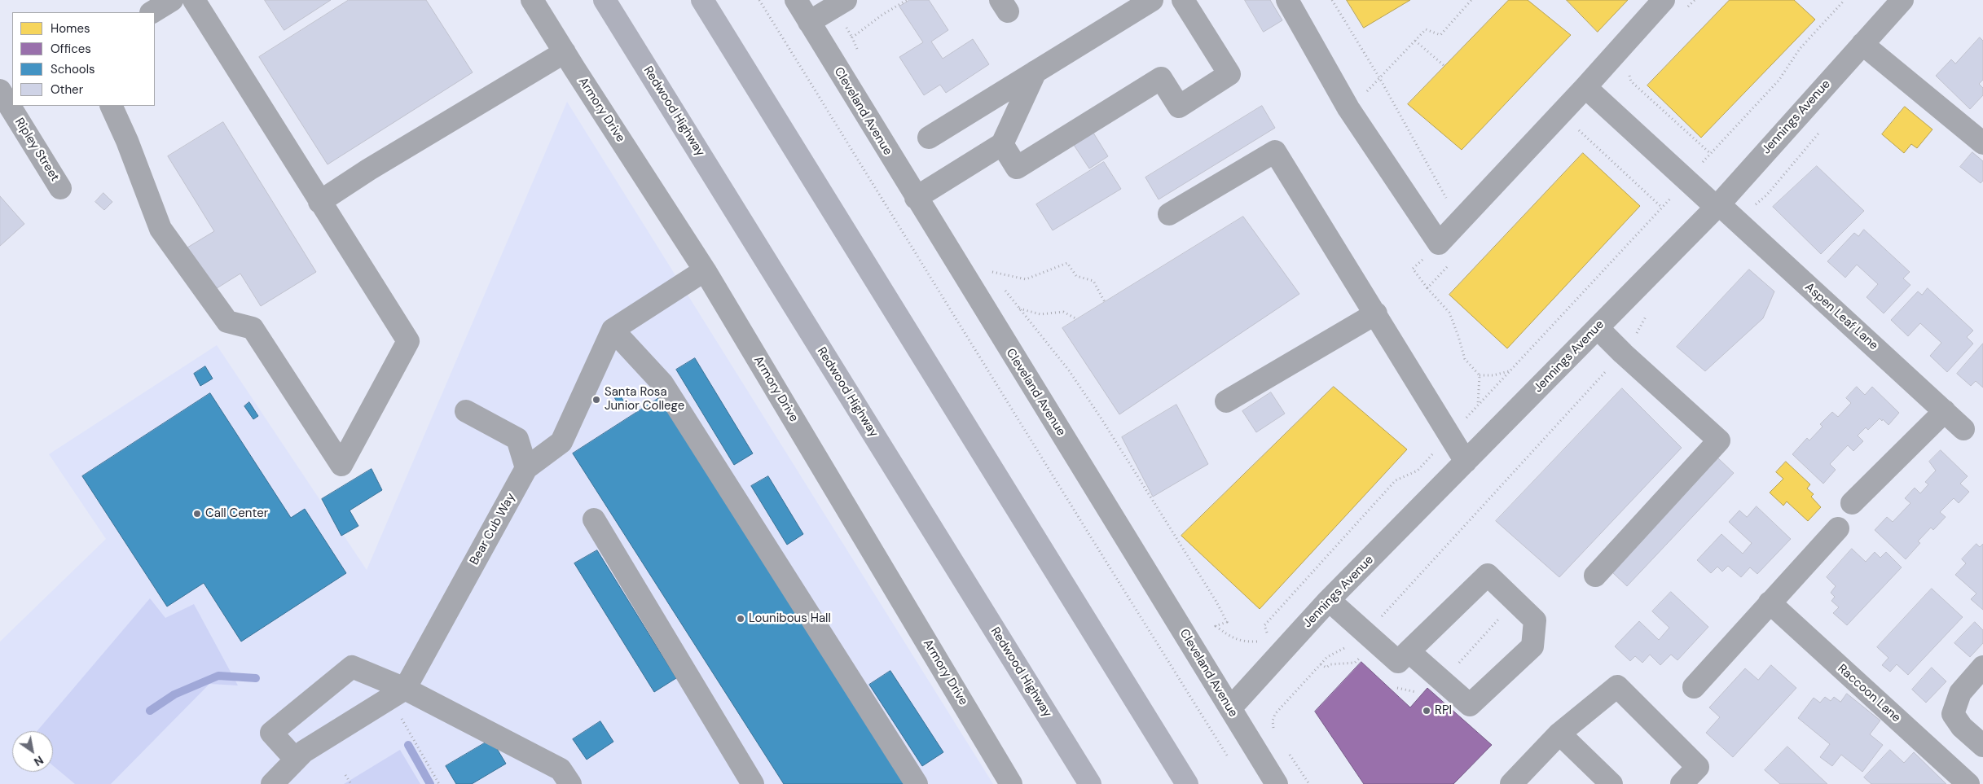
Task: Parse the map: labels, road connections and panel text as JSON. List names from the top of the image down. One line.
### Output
{"streets":{"highway":["Redwood Highway"],"street":["Armory Drive","Cleveland Avenue","Jennings Avenue","Ripley Street","Aspen Leaf Lane","Bear Cub Way","Raccoon Lane"]},"crossings":[["Cleveland Avenue","Jennings Avenue"],["Jennings Avenue","Aspen Leaf Lane"]],"places":["Santa Rosa Junior College","Call Center","Lounibous Hall","RPI"],"legend":["Homes","Offices","Schools","Other"],"north":"bottom right"}
